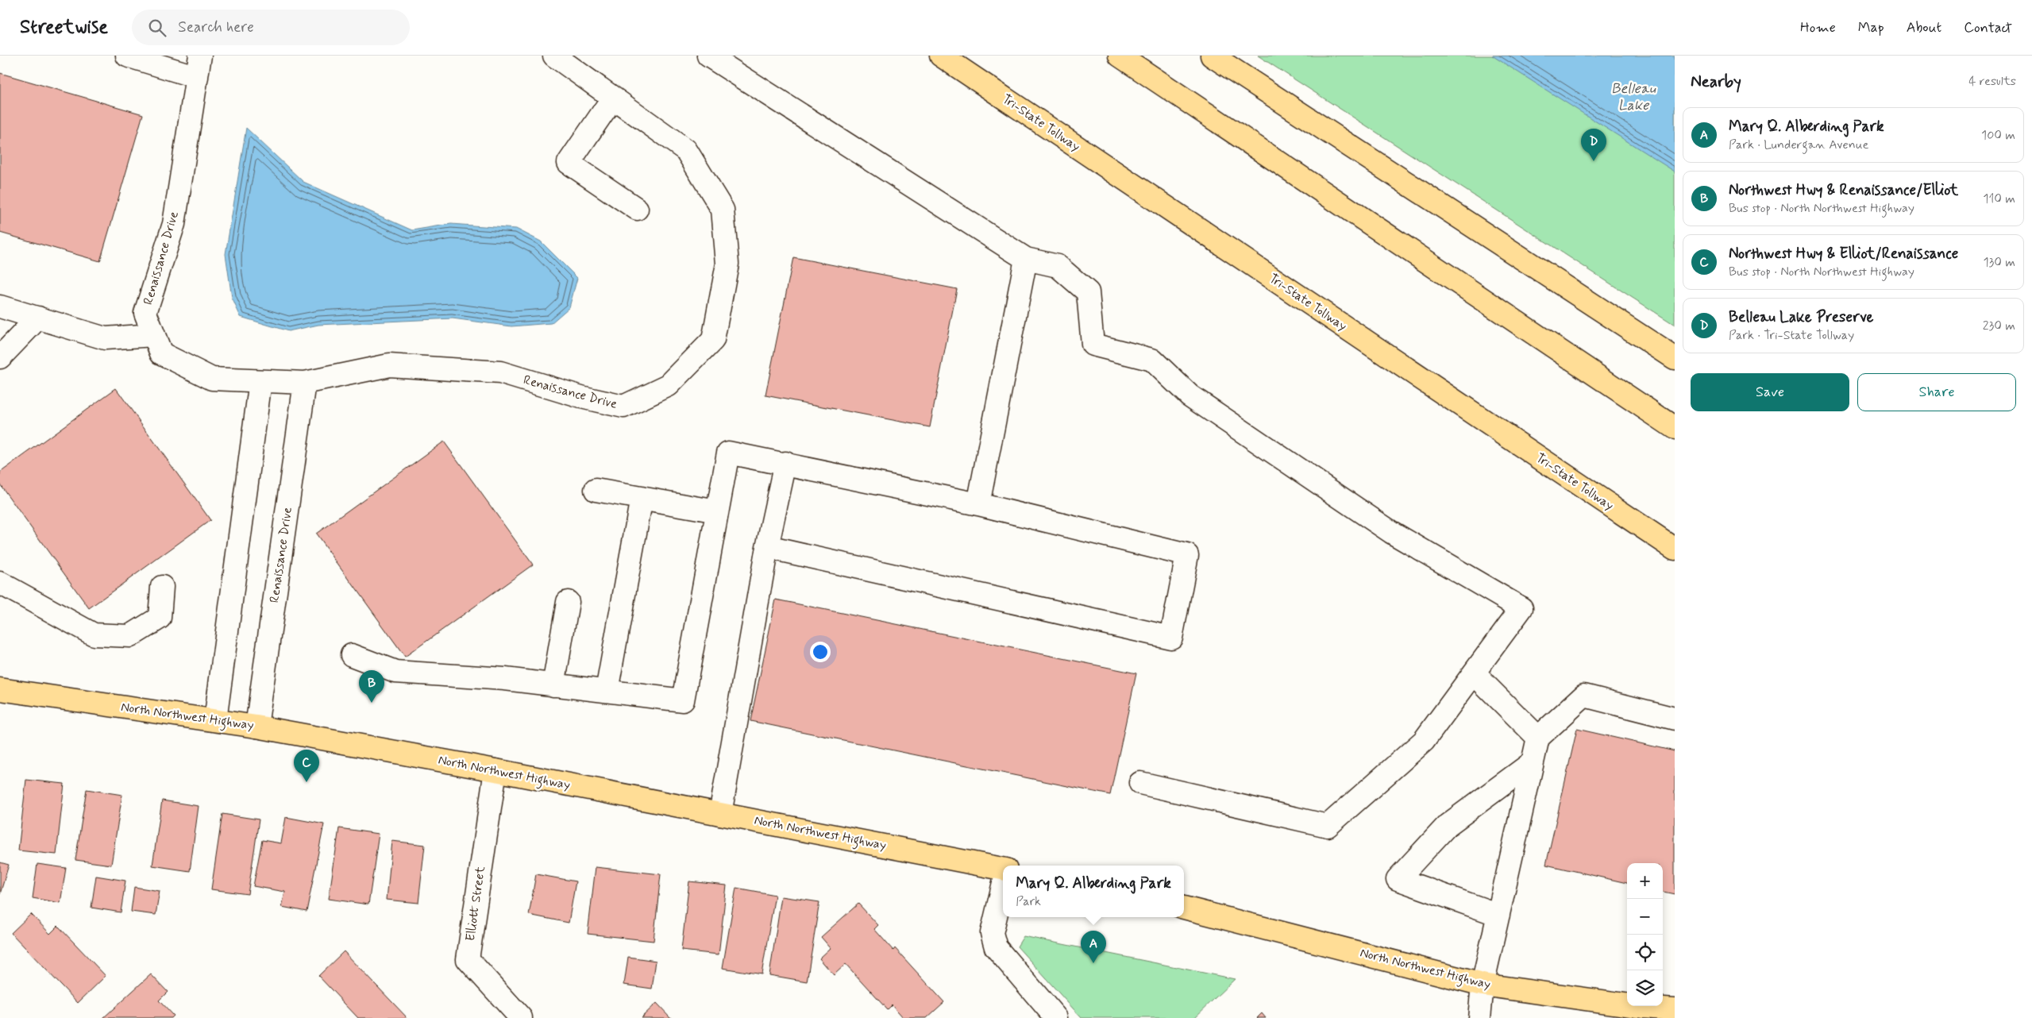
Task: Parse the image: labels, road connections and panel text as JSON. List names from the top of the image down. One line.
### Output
{"streets":{"main road":["Tri-State Tollway","North Northwest Highway"],"street":["Renaissance Drive","Elliott Street"]},"crossings":[["Renaissance Drive","North Northwest Highway"],["North Northwest Highway","Elliott Street"]],"water":["Belleau Lake"],"page":{"header":"Streetwise","search":"Search here","nav":["Home","Map","About","Contact"],"heading":["Nearby","4 results"],"list":[{"mark":"A","name":"Mary Q. Alberding Park","note":"Park · Lundergan Avenue","value":"100 m"},{"mark":"B","name":"Northwest Hwy & Renaissance/Elliot","note":"Bus stop · North Northwest Highway","value":"110 m"},{"mark":"C","name":"Northwest Hwy & Elliot/Renaissance","note":"Bus stop · North Northwest Highway","value":"130 m"},{"mark":"D","name":"Belleau Lake Preserve","note":"Park · Tri-State Tollway","value":"230 m"}],"pins":["D","B","C","A"],"buttons":["Save","Share"],"map_buttons":["+","−"],"popup":["Mary Q. Alberding Park","Park"]}}
